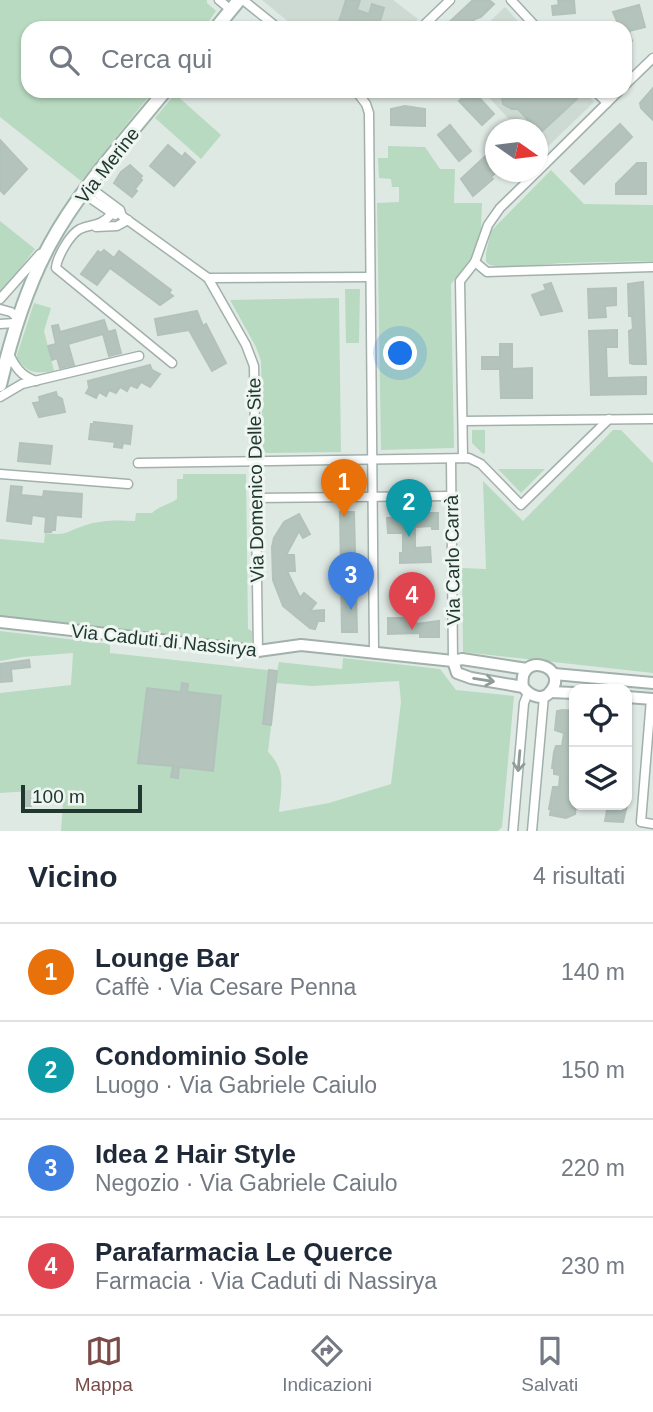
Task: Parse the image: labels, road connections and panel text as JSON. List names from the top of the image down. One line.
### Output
{"streets":{"main road":["Via Merine"],"street":["Via Domenico Delle Site","Via Carlo Carrà","Via Caduti di Nassirya"]},"crossings":[["Via Domenico Delle Site","Via Caduti di Nassirya"],["Via Carlo Carrà","Via Caduti di Nassirya"]],"scale_bar":"100 m","north":"right","page":{"search":"Cerca qui","pins":["1","2","3","4"],"scale":"100 m","heading":["Vicino","4 risultati"],"list":[{"mark":"1","name":"Lounge Bar","note":"Caffè · Via Cesare Penna","value":"140 m"},{"mark":"2","name":"Condominio Sole","note":"Luogo · Via Gabriele Caiulo","value":"150 m"},{"mark":"3","name":"Idea 2 Hair Style","note":"Negozio · Via Gabriele Caiulo","value":"220 m"},{"mark":"4","name":"Parafarmacia Le Querce","note":"Farmacia · Via Caduti di Nassirya","value":"230 m"}],"nav":["Mappa","Indicazioni","Salvati"]}}
